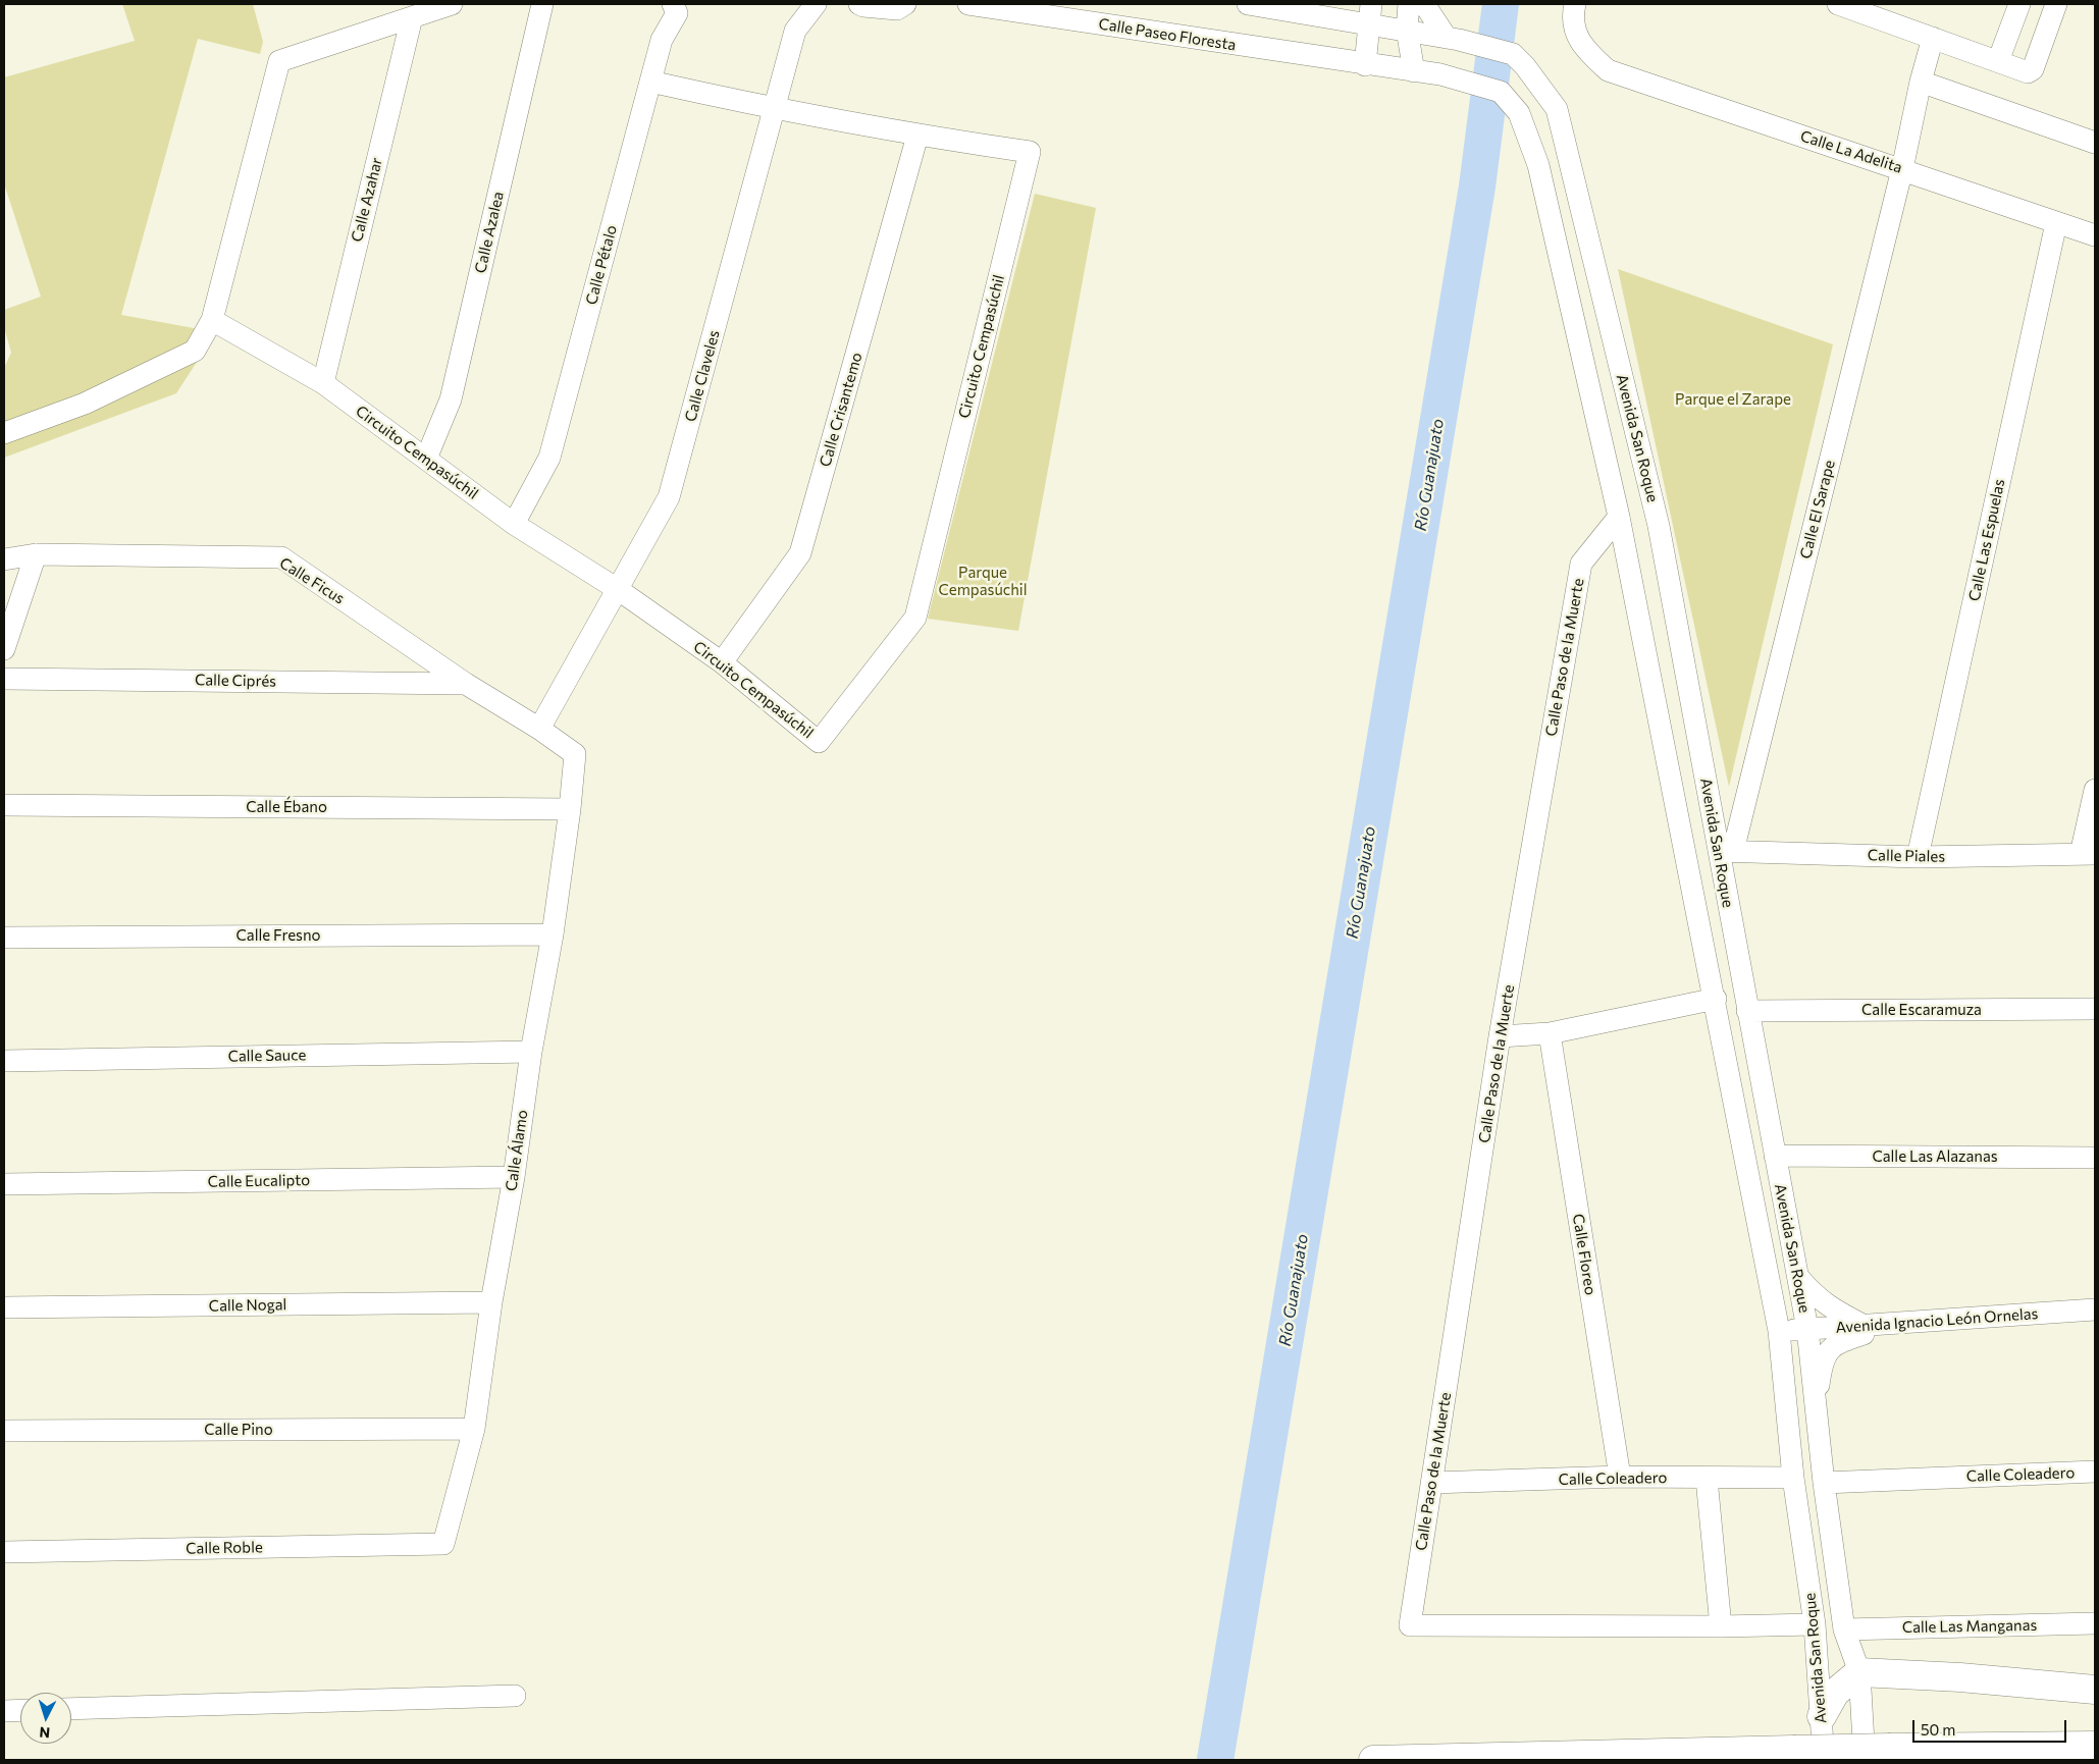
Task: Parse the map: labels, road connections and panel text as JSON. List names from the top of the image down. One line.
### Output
{"streets":{"street":["Calle Paseo Floresta","Calle La Adelita","Calle Azahar","Calle Azalea","Calle Pétalo","Circuito Cempasúchil","Calle Claveles","Calle Crisantemo","Avenida San Roque","Calle El Sarape","Calle Las Espuelas","Calle Ficus","Calle Paso de la Muerte","Calle Ciprés","Calle Ébano","Calle Piales","Calle Fresno","Calle Escaramuza","Calle Sauce","Calle Álamo","Calle Las Alazanas","Calle Eucalipto","Calle Floreo","Calle Nogal","Avenida Ignacio León Ornelas","Calle Pino","Calle Coleadero","Calle Roble","Calle Las Manganas"]},"crossings":[["Calle Paseo Floresta","Avenida San Roque"],["Calle La Adelita","Calle El Sarape"],["Calle La Adelita","Calle Las Espuelas"],["Calle Azahar","Circuito Cempasúchil"],["Calle Azalea","Circuito Cempasúchil"],["Calle Pétalo","Circuito Cempasúchil"],["Circuito Cempasúchil","Calle Claveles"],["Circuito Cempasúchil","Calle Crisantemo"],["Calle Claveles","Calle Ficus"],["Avenida San Roque","Calle El Sarape"],["Avenida San Roque","Calle Paso de la Muerte"],["Avenida San Roque","Calle Piales"],["Avenida San Roque","Calle Escaramuza"],["Avenida San Roque","Calle Las Alazanas"],["Avenida San Roque","Avenida Ignacio León Ornelas"],["Avenida San Roque","Calle Coleadero"],["Avenida San Roque","Calle Las Manganas"],["Calle El Sarape","Calle Piales"],["Calle Las Espuelas","Calle Piales"],["Calle Ficus","Calle Ciprés"],["Calle Ficus","Calle Álamo"],["Calle Paso de la Muerte","Calle Coleadero"],["Calle Ébano","Calle Álamo"],["Calle Fresno","Calle Álamo"],["Calle Sauce","Calle Álamo"],["Calle Álamo","Calle Eucalipto"],["Calle Álamo","Calle Nogal"],["Calle Álamo","Calle Pino"],["Calle Álamo","Calle Roble"],["Calle Floreo","Calle Coleadero"]],"water":["Río Guanajuato"],"parks":["Parque el Zarape","Parque Cempasúchil"],"scale_bar":"50 m","north":"bottom"}
